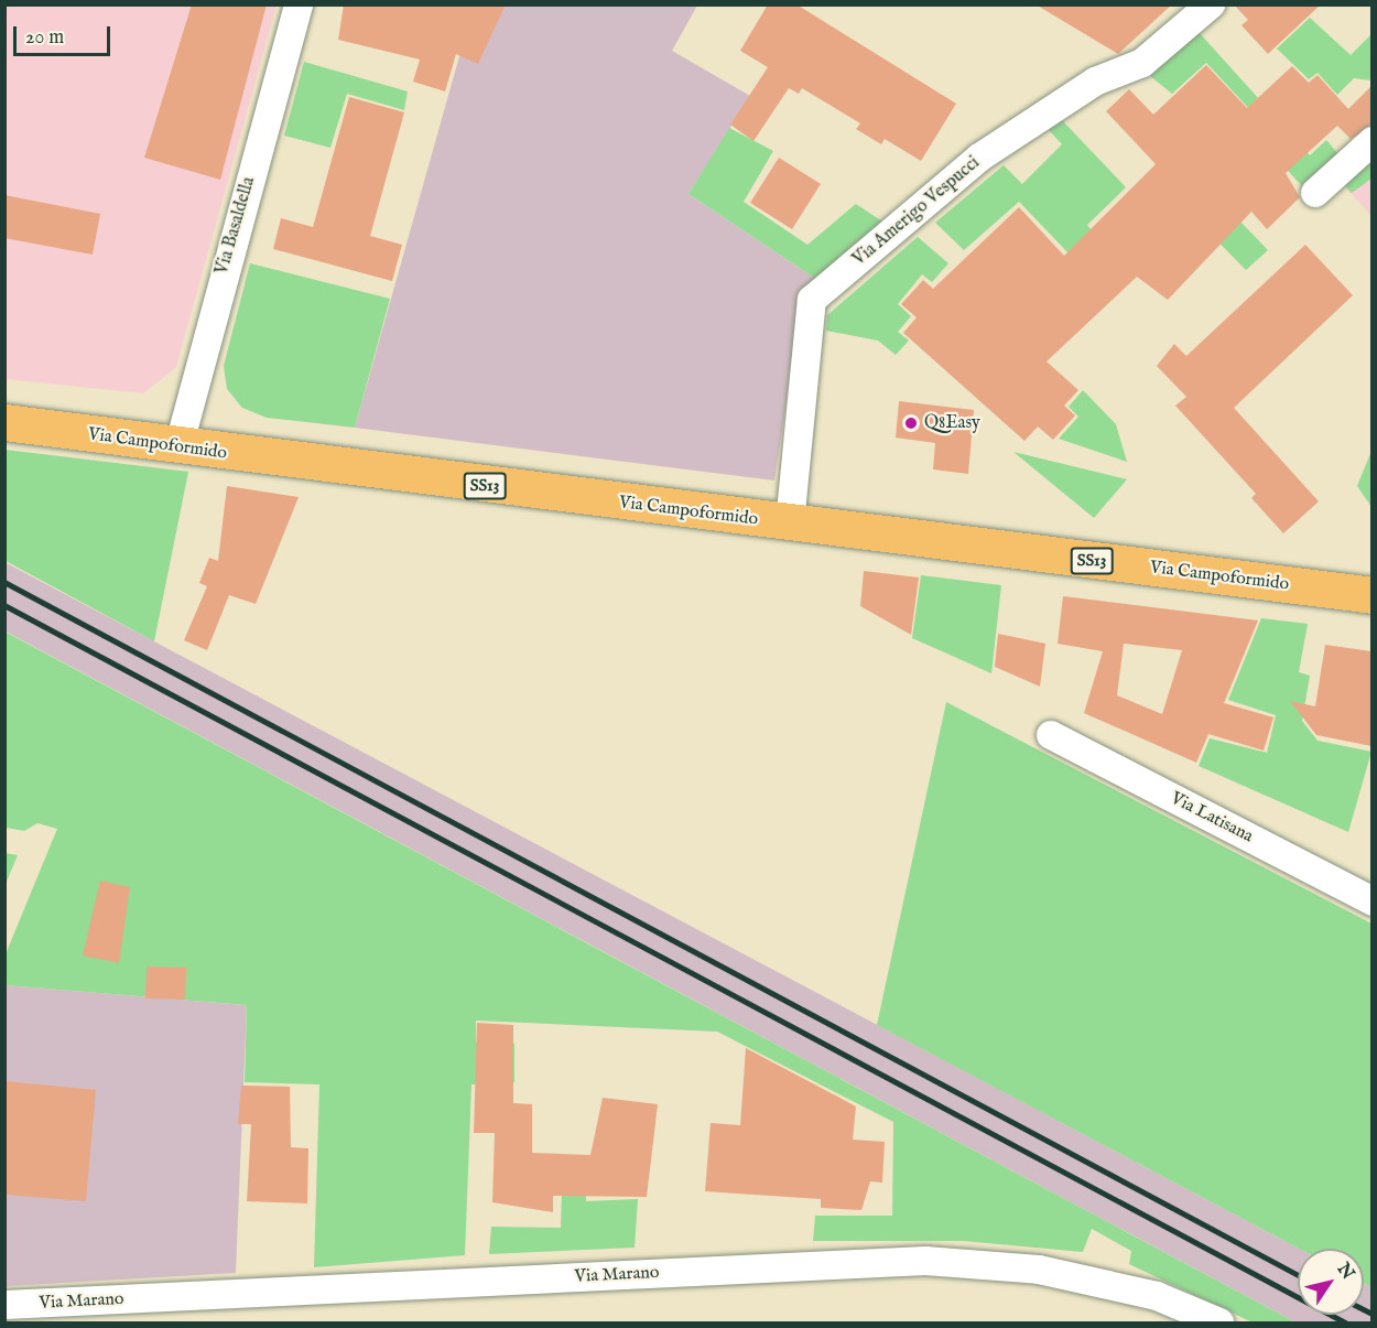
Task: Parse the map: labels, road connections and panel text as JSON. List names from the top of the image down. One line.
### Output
{"streets":{"main road":["Via Campoformido","SS13"],"street":["Via Amerigo Vespucci","Via Basaldella","Via Latisana","Via Marano"]},"crossings":[["Via Amerigo Vespucci","Via Campoformido"],["Via Basaldella","Via Campoformido"]],"places":["Q8Easy"],"scale_bar":"20 m","north":"top right"}
